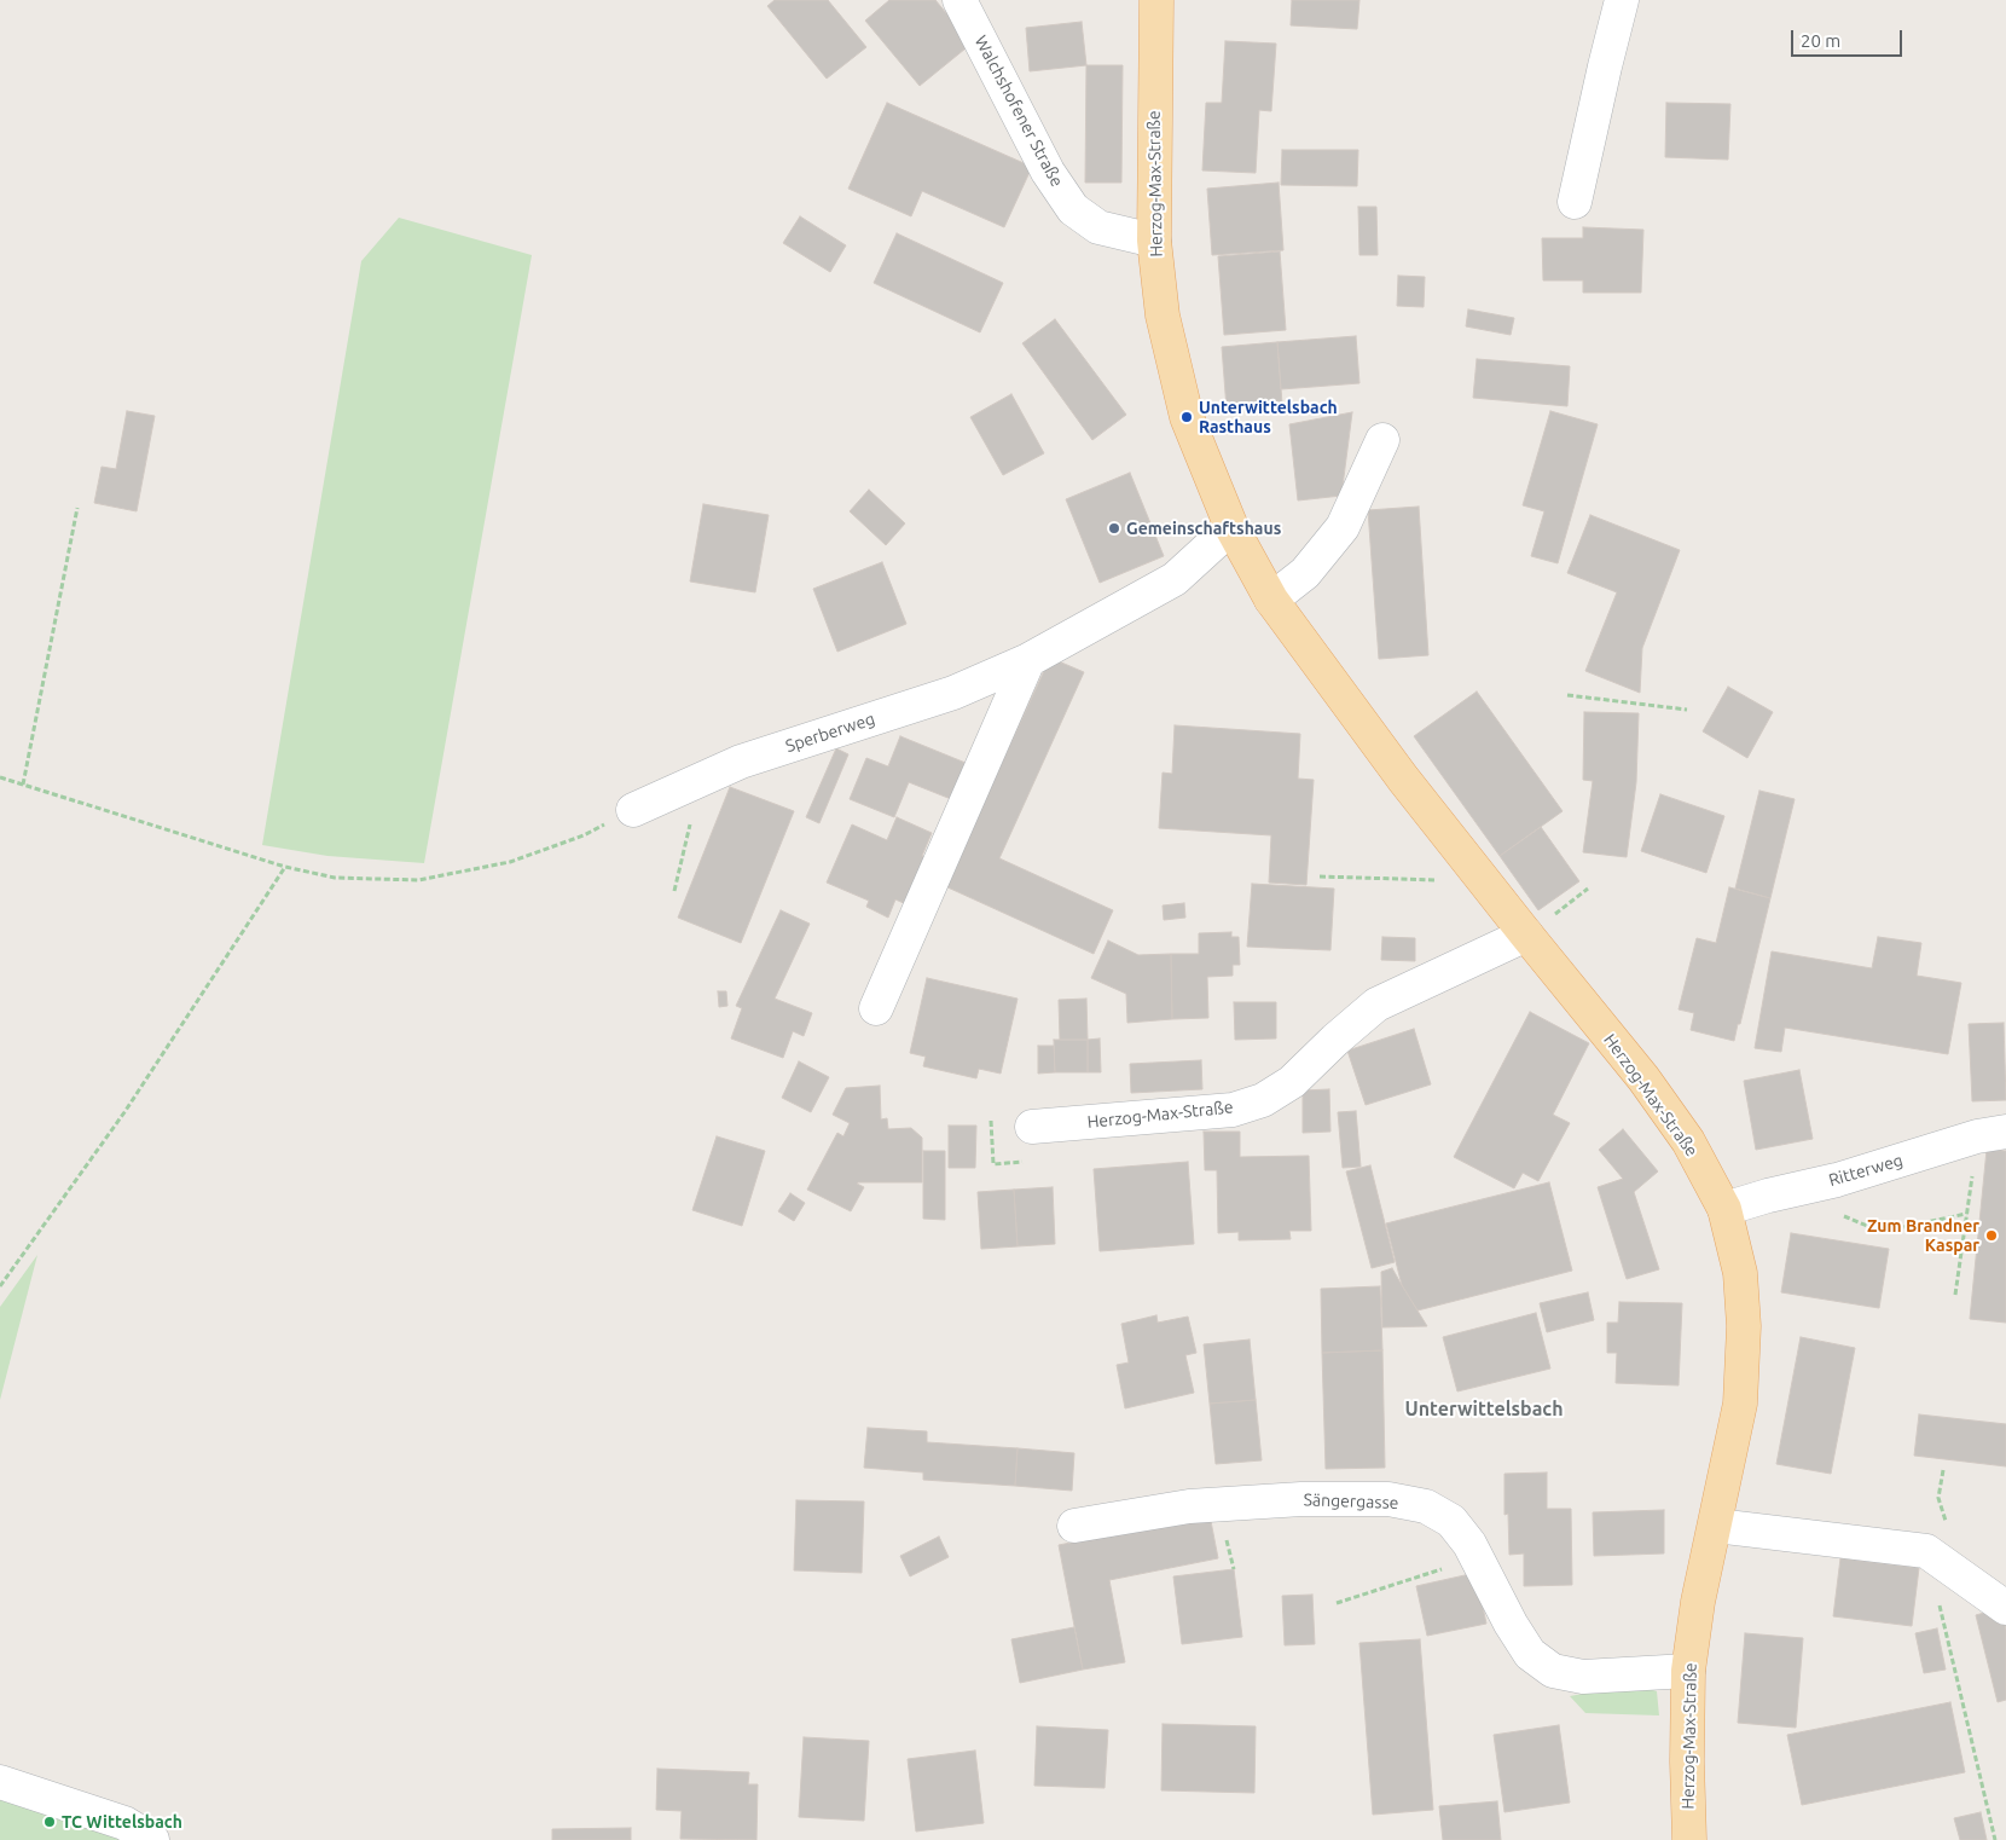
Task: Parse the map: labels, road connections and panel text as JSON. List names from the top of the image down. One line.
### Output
{"streets":{"main road":["Herzog-Max-Straße"],"street":["Walchshofener Straße","Sperberweg","Ritterweg","Sängergasse"]},"crossings":[["Walchshofener Straße","Herzog-Max-Straße"],["Herzog-Max-Straße","Sperberweg"],["Herzog-Max-Straße","Ritterweg"],["Herzog-Max-Straße","Sängergasse"]],"districts":["Unterwittelsbach"],"places":["Unterwittelsbach Rasthaus","Gemeinschaftshaus","Zum Brandner Kaspar","TC Wittelsbach"],"scale_bar":"20 m"}
